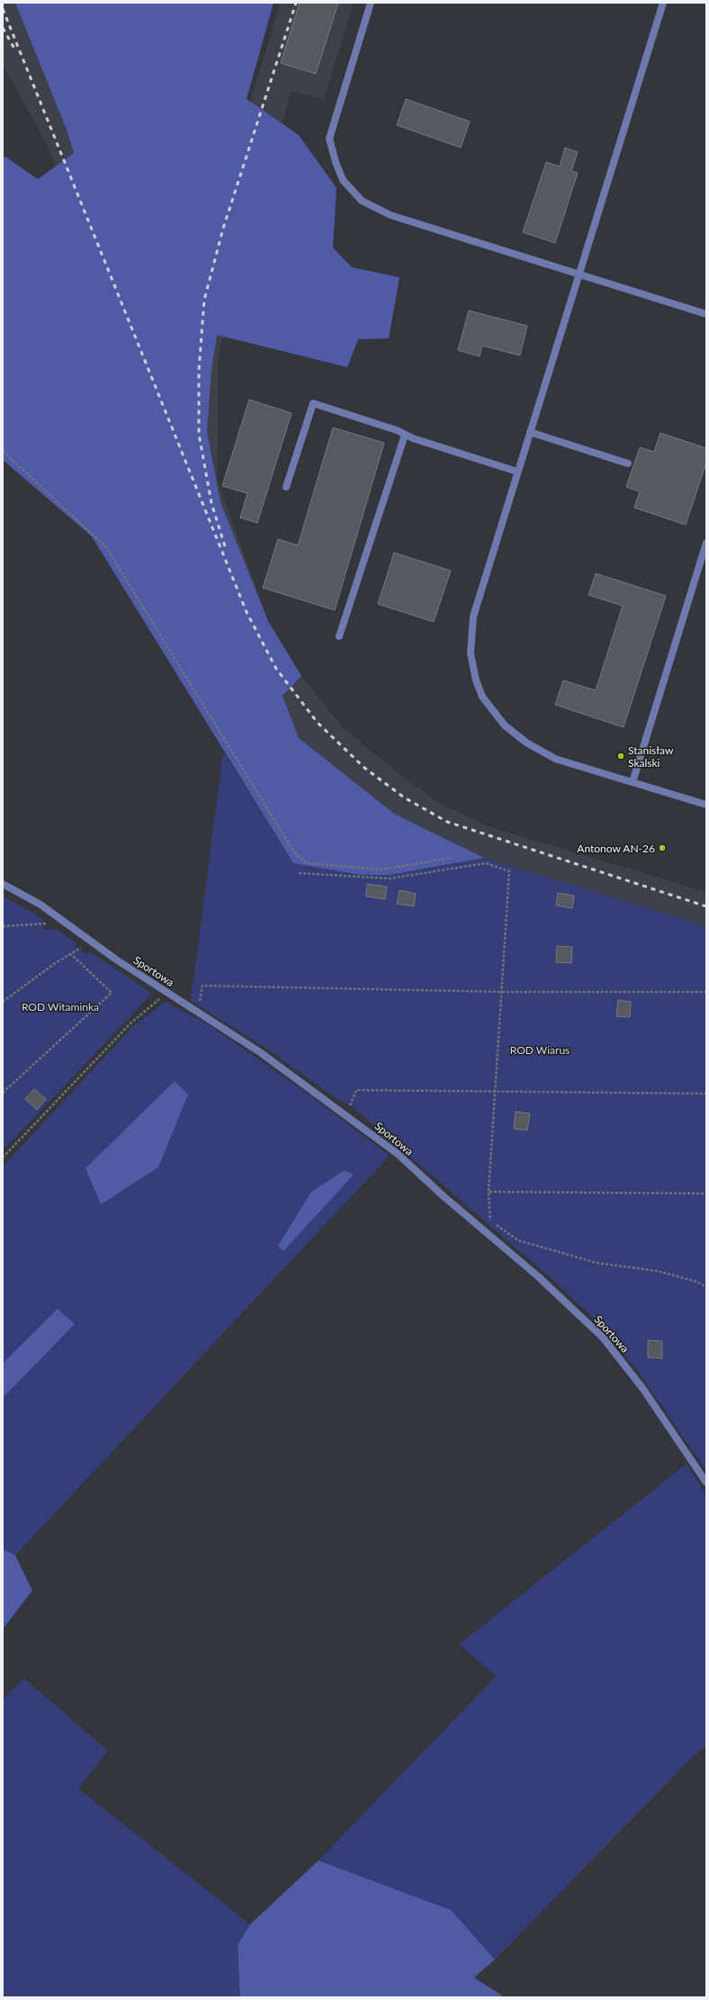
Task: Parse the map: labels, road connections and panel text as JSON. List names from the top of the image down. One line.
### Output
{"streets":{"street":["Sportowa"]},"parks":["ROD Witaminka","ROD Wiarus"],"places":["Stanisław Skalski","Antonow AN-26"]}
